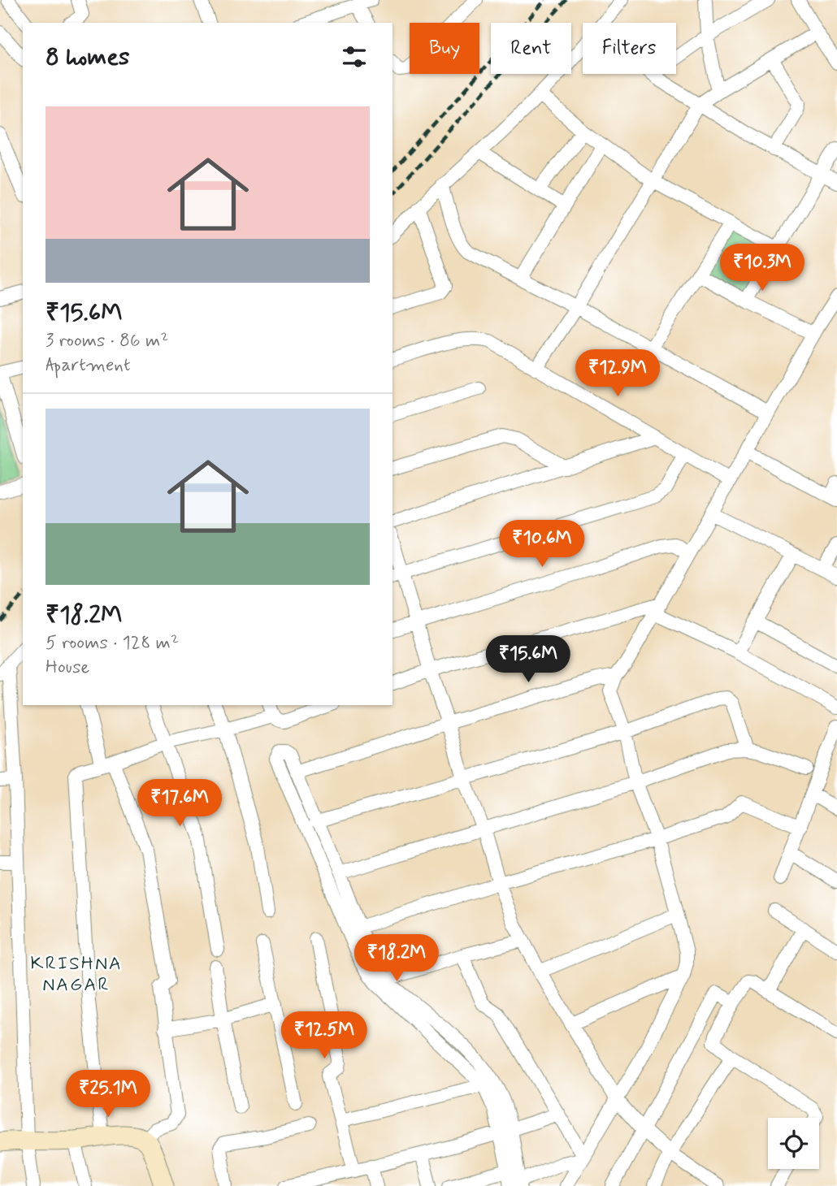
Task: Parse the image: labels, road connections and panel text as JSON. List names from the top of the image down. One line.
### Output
{"districts":["KRISHNA NAGAR"],"page":{"chip":["Buy","Rent","Filters"],"heading":"8 homes","list":[{"name":"₹15.6M","note":"3 rooms · 86 m² · Apartment"},{"name":"₹18.2M","note":"5 rooms · 128 m² · House"}],"price":["₹10.3M","₹12.9M","₹10.6M","₹15.6M","₹17.6M","₹18.2M","₹12.5M","₹25.1M"]}}
